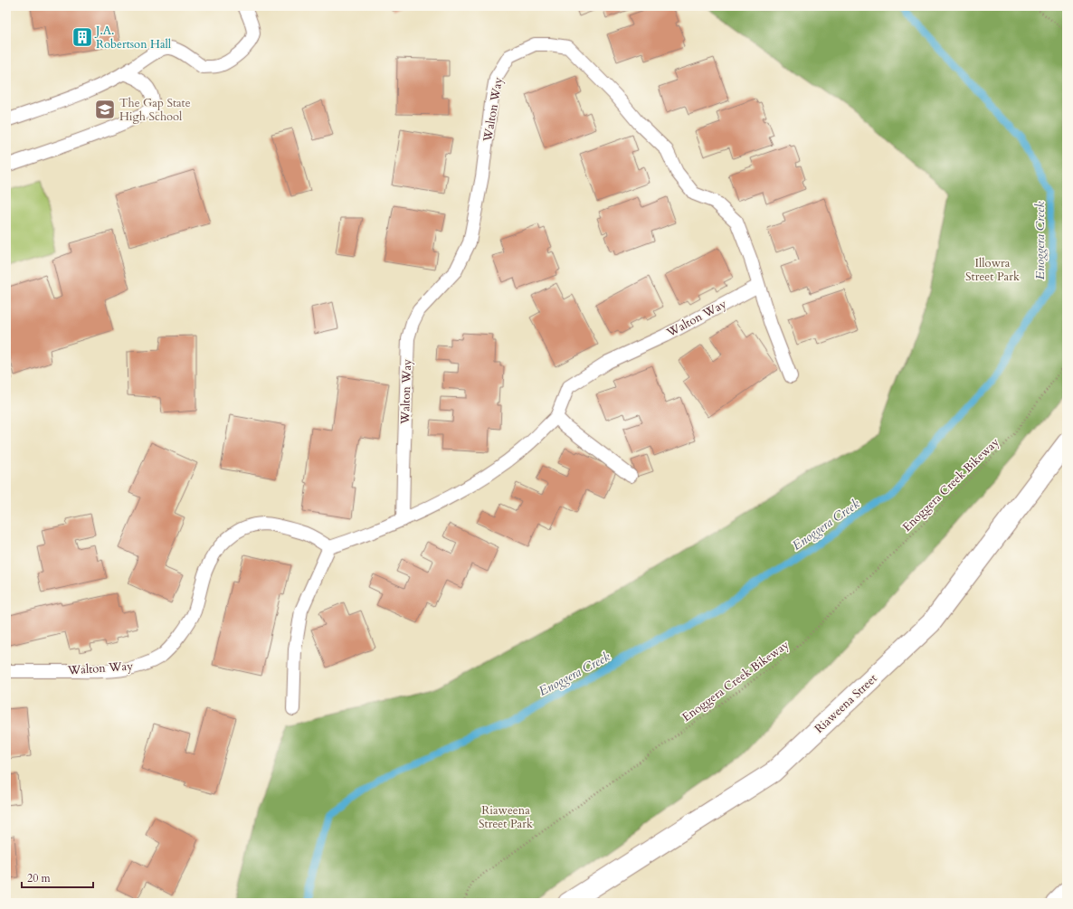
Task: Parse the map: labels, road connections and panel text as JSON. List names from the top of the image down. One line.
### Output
{"streets":{"street":["Riaweena Street"],"lane":["Walton Way"],"path":["Enoggera Creek Bikeway"]},"water":["Enoggera Creek"],"parks":["Illowra Street Park","Riaweena Street Park"],"places":{"building":["J.A. Robertson Hall"],"school or university":["The Gap State High School"]},"scale_bar":"20 m"}
